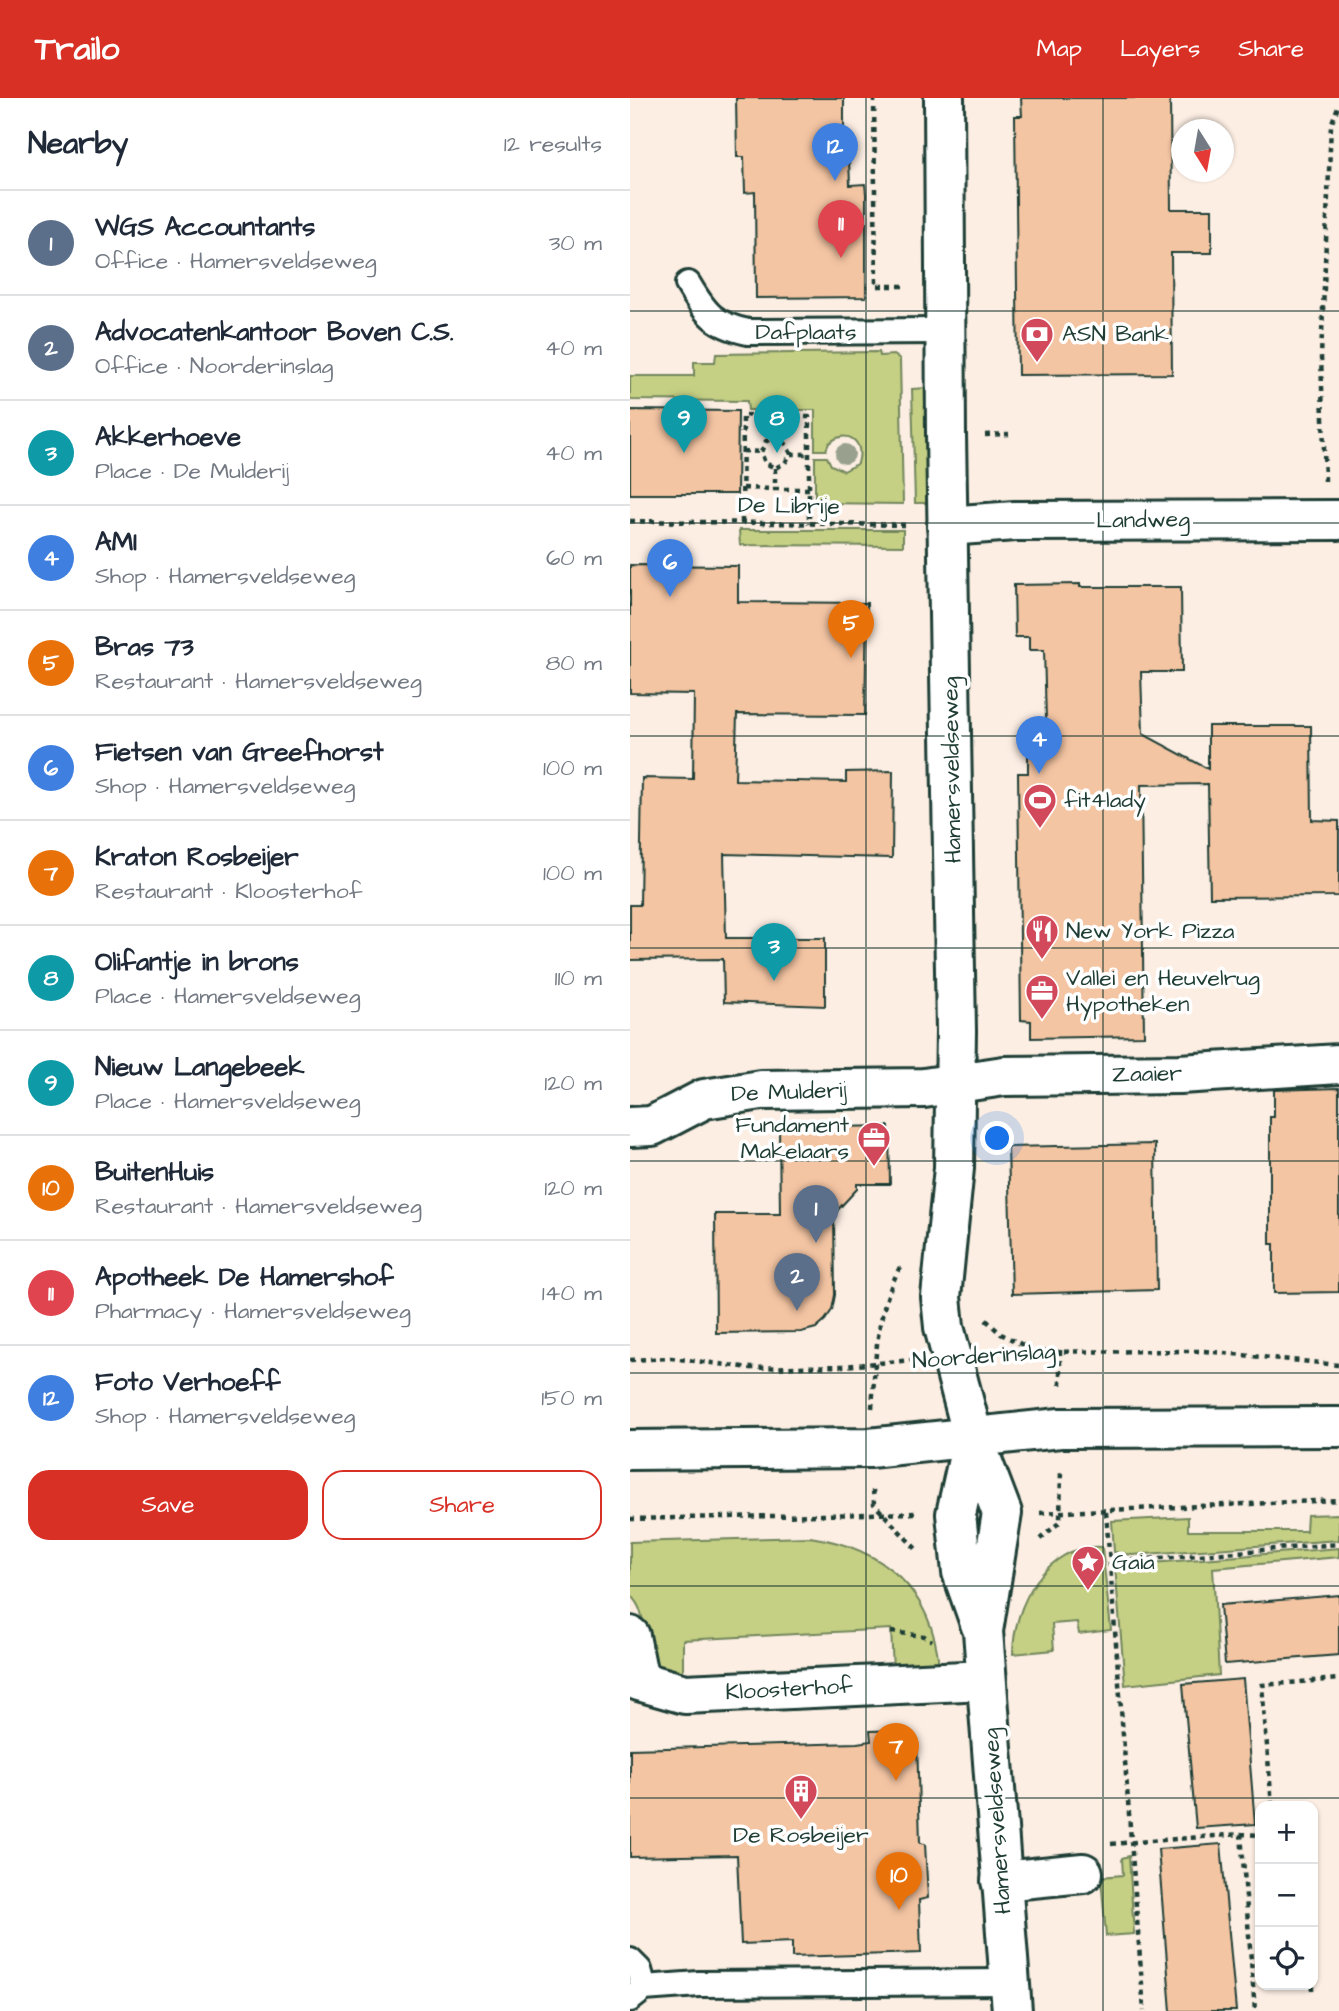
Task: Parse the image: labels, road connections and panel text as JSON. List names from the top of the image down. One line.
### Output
{"streets":{"street":["Landweg","Hamersveldseweg","Zaaier","De Mulderij","Kloosterhof"],"lane":["Dafplaats"],"path":["De Librije","Noorderinslag"]},"crossings":[["Dafplaats","Hamersveldseweg"],["De Librije","Landweg"],["De Librije","Hamersveldseweg"],["Landweg","Hamersveldseweg"],["Hamersveldseweg","Zaaier"],["Hamersveldseweg","De Mulderij"],["Hamersveldseweg","Noorderinslag"],["Hamersveldseweg","Kloosterhof"],["Zaaier","De Mulderij"]],"places":{"bank":["ASN Bank"],"sports":["fit4lady"],"restaurant":["New York Pizza"],"office":["Vallei en Heuvelrug Hypotheken","Fundament Makelaars"],"place":["Gaia"],"building":["De Rosbeijer"]},"north":"bottom","page":{"header":"Trailo","nav":["Map","Layers","Share"],"heading":["Nearby","12 results"],"pins":["12","11","8","9","6","5","4","3","1","2","7","10"],"list":[{"mark":"1","name":"WGS Accountants","note":"Office · Hamersveldseweg","value":"30 m"},{"mark":"2","name":"Advocatenkantoor Boven C.S.","note":"Office · Noorderinslag","value":"40 m"},{"mark":"3","name":"Akkerhoeve","note":"Place · De Mulderij","value":"40 m"},{"mark":"4","name":"AMI","note":"Shop · Hamersveldseweg","value":"60 m"},{"mark":"5","name":"Bras 73","note":"Restaurant · Hamersveldseweg","value":"80 m"},{"mark":"6","name":"Fietsen van Greefhorst","note":"Shop · Hamersveldseweg","value":"100 m"},{"mark":"7","name":"Kraton Rosbeijer","note":"Restaurant · Kloosterhof","value":"100 m"},{"mark":"8","name":"Olifantje in brons","note":"Place · Hamersveldseweg","value":"110 m"},{"mark":"9","name":"Nieuw Langebeek","note":"Place · Hamersveldseweg","value":"120 m"},{"mark":"10","name":"BuitenHuis","note":"Restaurant · Hamersveldseweg","value":"120 m"},{"mark":"11","name":"Apotheek De Hamershof","note":"Pharmacy · Hamersveldseweg","value":"140 m"},{"mark":"12","name":"Foto Verhoeff","note":"Shop · Hamersveldseweg","value":"150 m"}],"buttons":["Save","Share"],"map_buttons":["+","−"]}}
